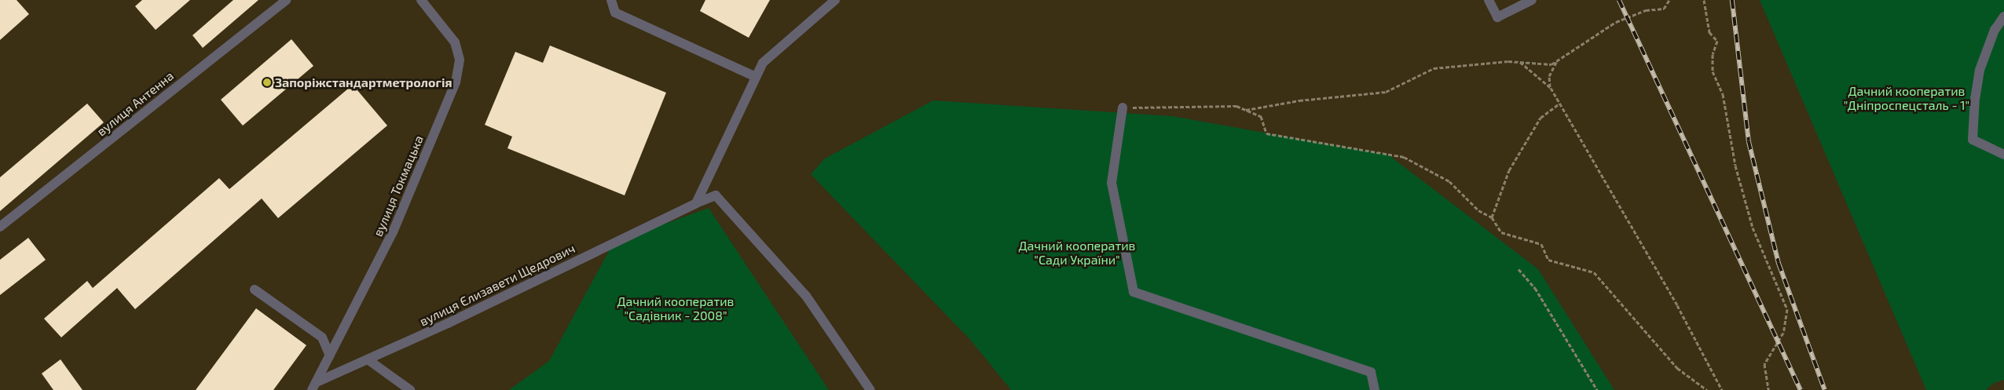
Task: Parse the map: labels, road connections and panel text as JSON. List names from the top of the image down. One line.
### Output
{"streets":{"street":["вулиця Антенна","вулиця Токмацька","вулиця Єлизавети Щедрович"]},"crossings":[["вулиця Токмацька","вулиця Єлизавети Щедрович"]],"parks":["Дачний кооператив \"Дніпроспецсталь - 1\"","Дачний кооператив \"Сади України\"","Дачний кооператив \"Садівник - 2008\""],"places":["Запоріжстандартметрологія"]}
